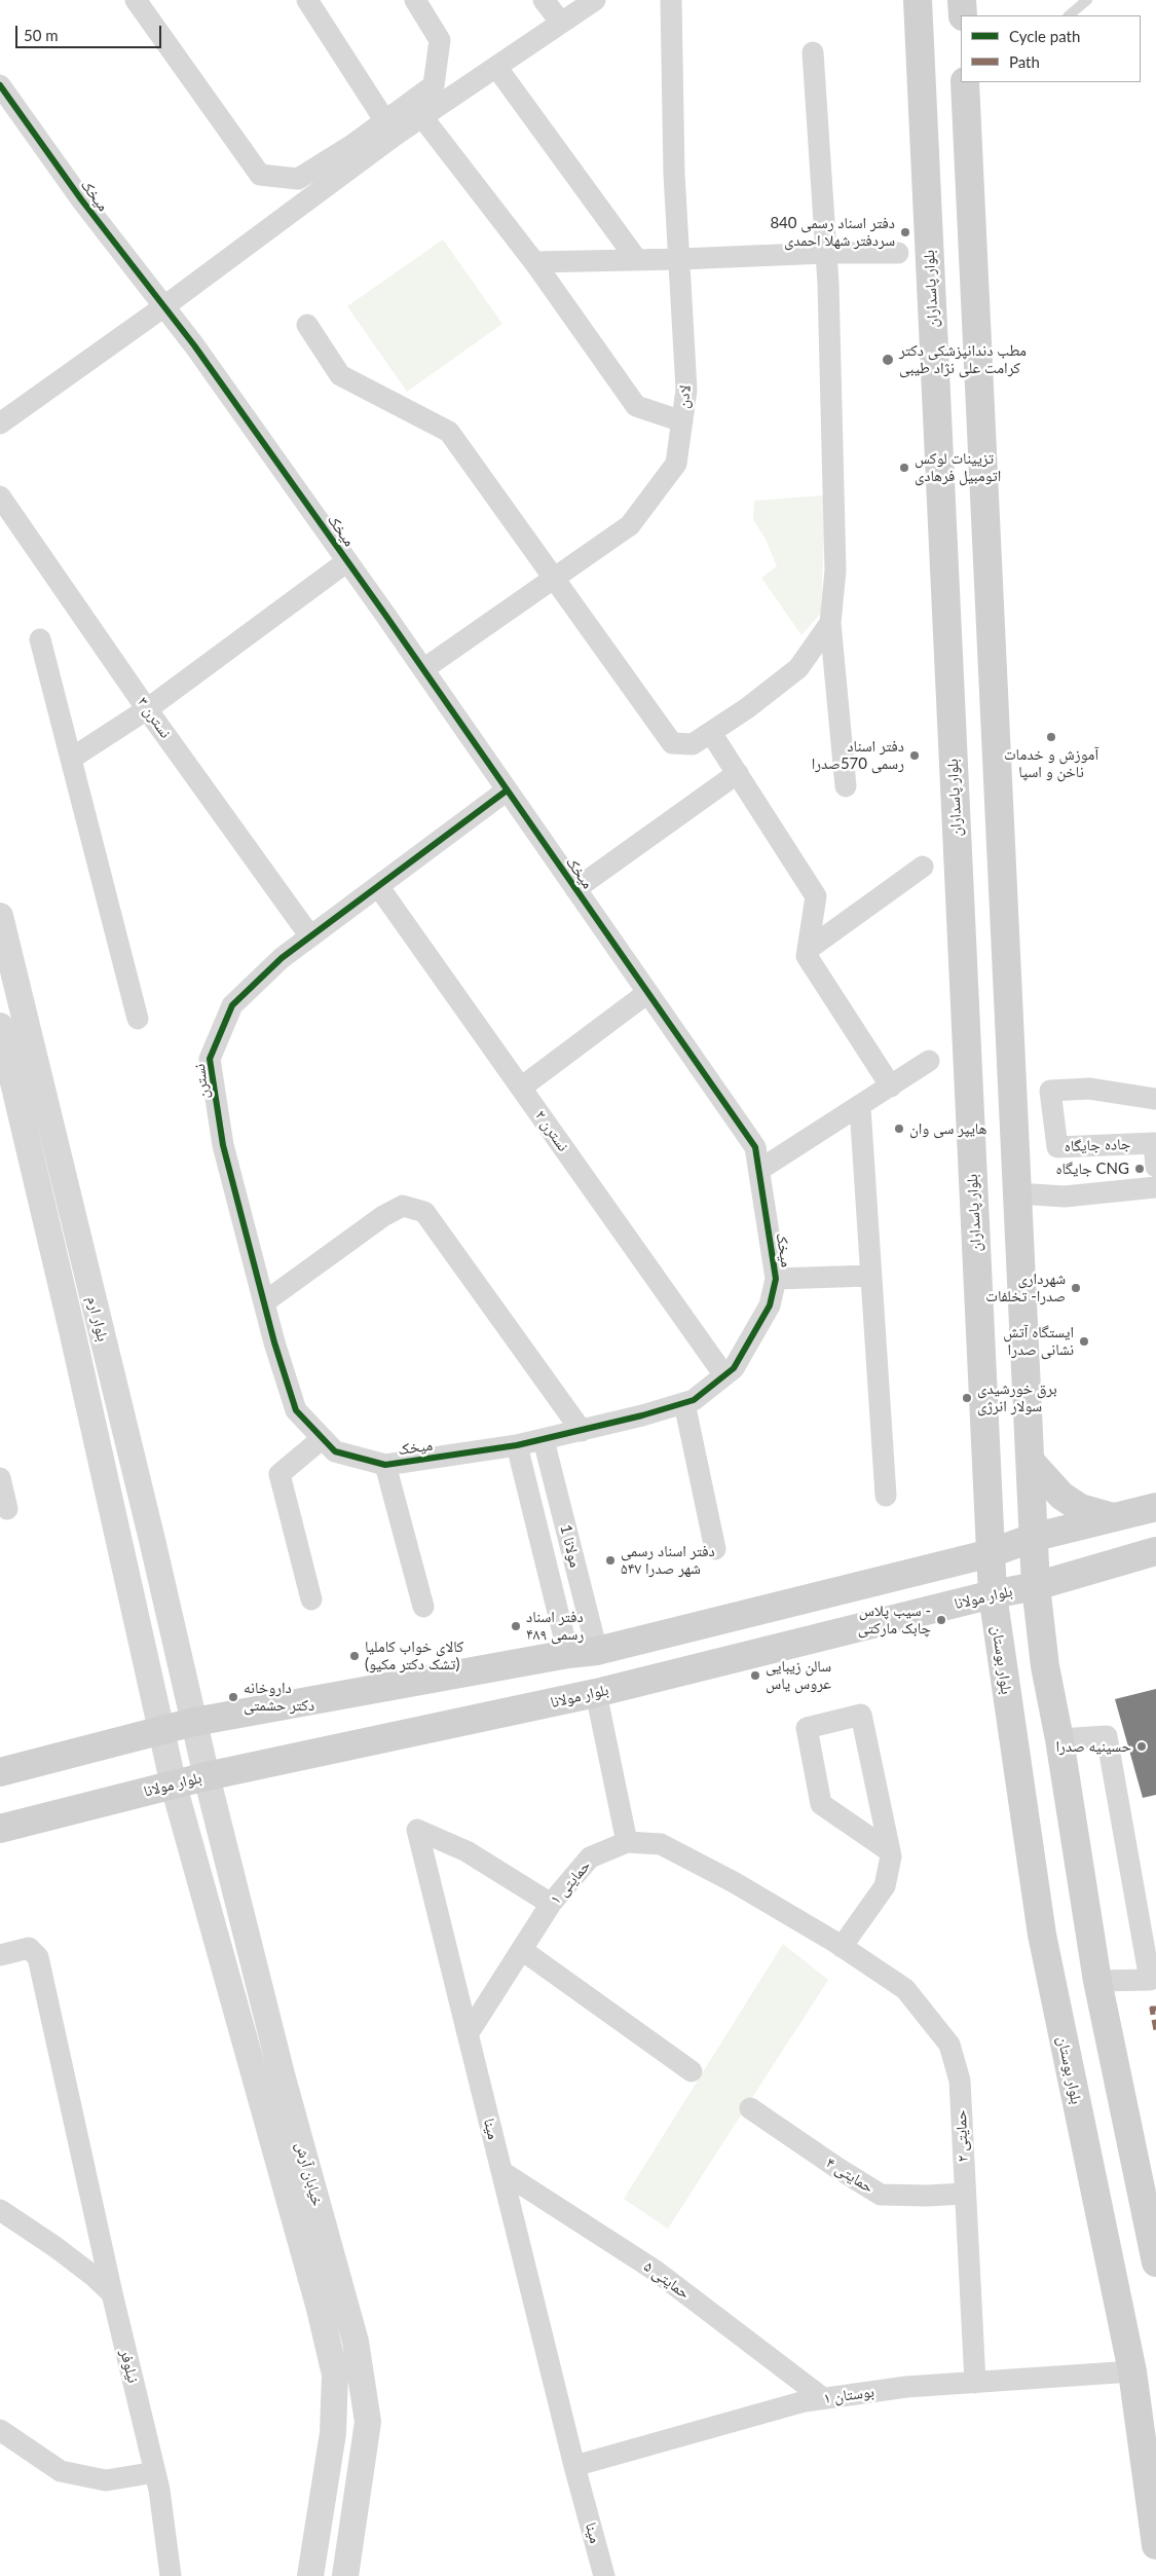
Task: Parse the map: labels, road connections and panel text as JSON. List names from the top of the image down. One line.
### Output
{"streets":{"main road":["بلوار پاسداران","بلوار مولانا","بلوار بوستان"],"street":["میخک","لادن","نسترن ۳","نسترن","نسترن ۲","جاده جایگاه","بلوار ارم","مولانا 1","حمایتی ۱","مینا","حمایتی ۲","خیابان آرش","حمایتی ۴","حمایتی ۵","نیلوفر","بوستان ۱"]},"crossings":[["میخک","لادن"],["میخک","نسترن"],["میخک","نسترن ۲"],["میخک","مولانا 1"],["بلوار پاسداران","بلوار مولانا"],["بلوار پاسداران","بلوار بوستان"],["نسترن ۳","نسترن"],["نسترن","نسترن ۲"],["بلوار ارم","بلوار مولانا"],["بلوار ارم","خیابان آرش"],["بلوار مولانا","بلوار بوستان"],["بلوار مولانا","خیابان آرش"],["بلوار بوستان","بوستان ۱"],["حمایتی ۱","مینا"],["حمایتی ۱","حمایتی ۲"],["مینا","حمایتی ۵"],["مینا","بوستان ۱"],["حمایتی ۲","حمایتی ۴"],["حمایتی ۲","بوستان ۱"],["حمایتی ۵","بوستان ۱"]],"places":["دفتر اسناد رسمی 840 سردفتر شهلا احمدی","مطب دندانپزشکی دکتر کرامت علی نژاد طیبی","تزیینات لوکس اتومبیل فرهادی","آموزش و خدمات ناخن و اسپا","دفتر اسناد رسمی 570صدرا","هایپر سی وان","جایگاه CNG","شهرداری صدرا- تخلفات","ایستگاه آتش نشانی صدرا","برق خورشیدی سولار انرژی","دفتر اسناد رسمی ۵۴۷ شهر صدرا","سیب پلاس - چابک مارکتی","دفتر اسناد رسمی ۴۸۹","کالای خواب کاملیا (تشک دکتر مکیو)","سالن زیبایی عروس یاس","داروخانه دکتر حشمتی","حسینیه صدرا"],"legend":["Cycle path","Path"],"scale_bar":"50 m"}
